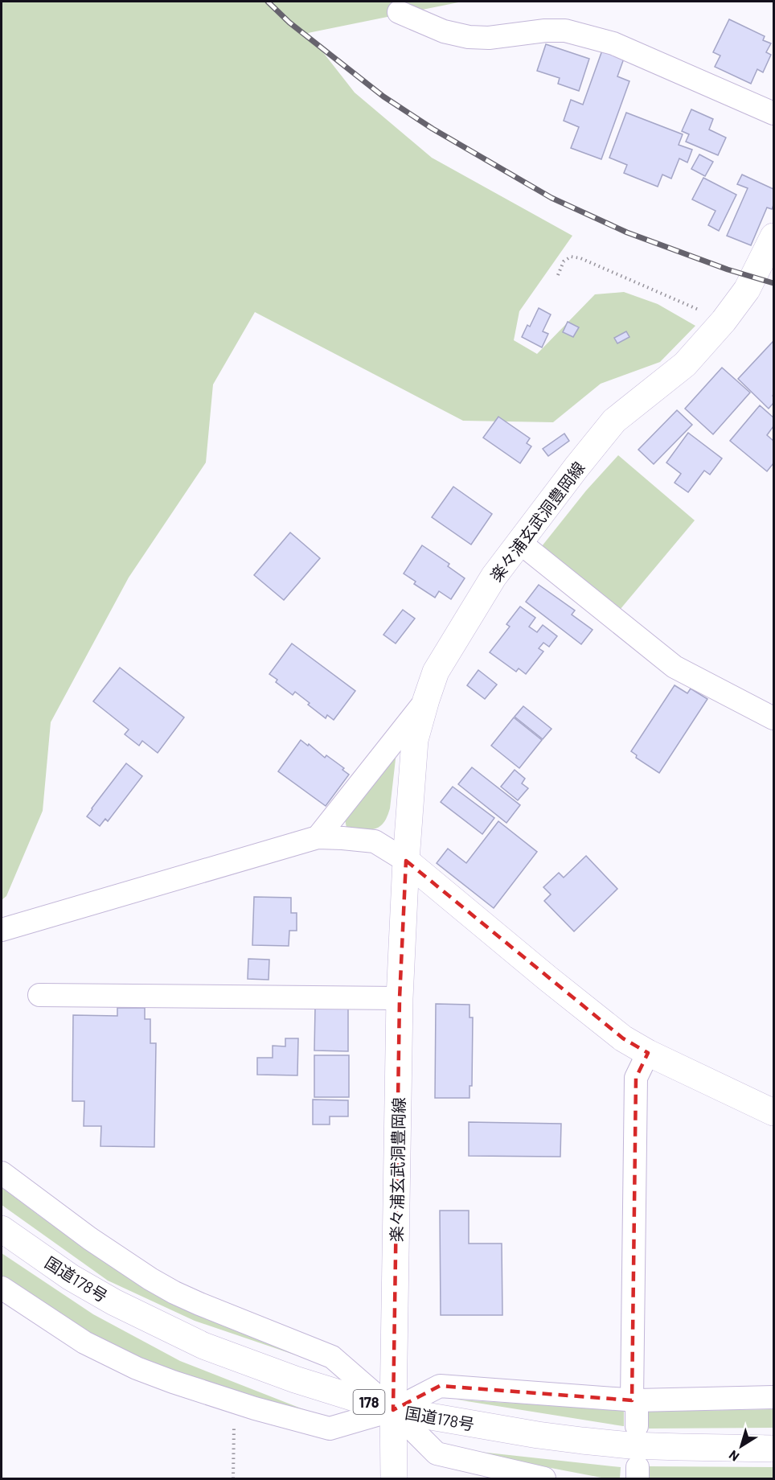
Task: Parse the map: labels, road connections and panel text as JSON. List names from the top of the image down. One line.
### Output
{"streets":{"main road":["楽々浦玄武洞豊岡線","国道178号","178"]},"crossings":[["楽々浦玄武洞豊岡線","国道178号"]],"north":"bottom left"}
